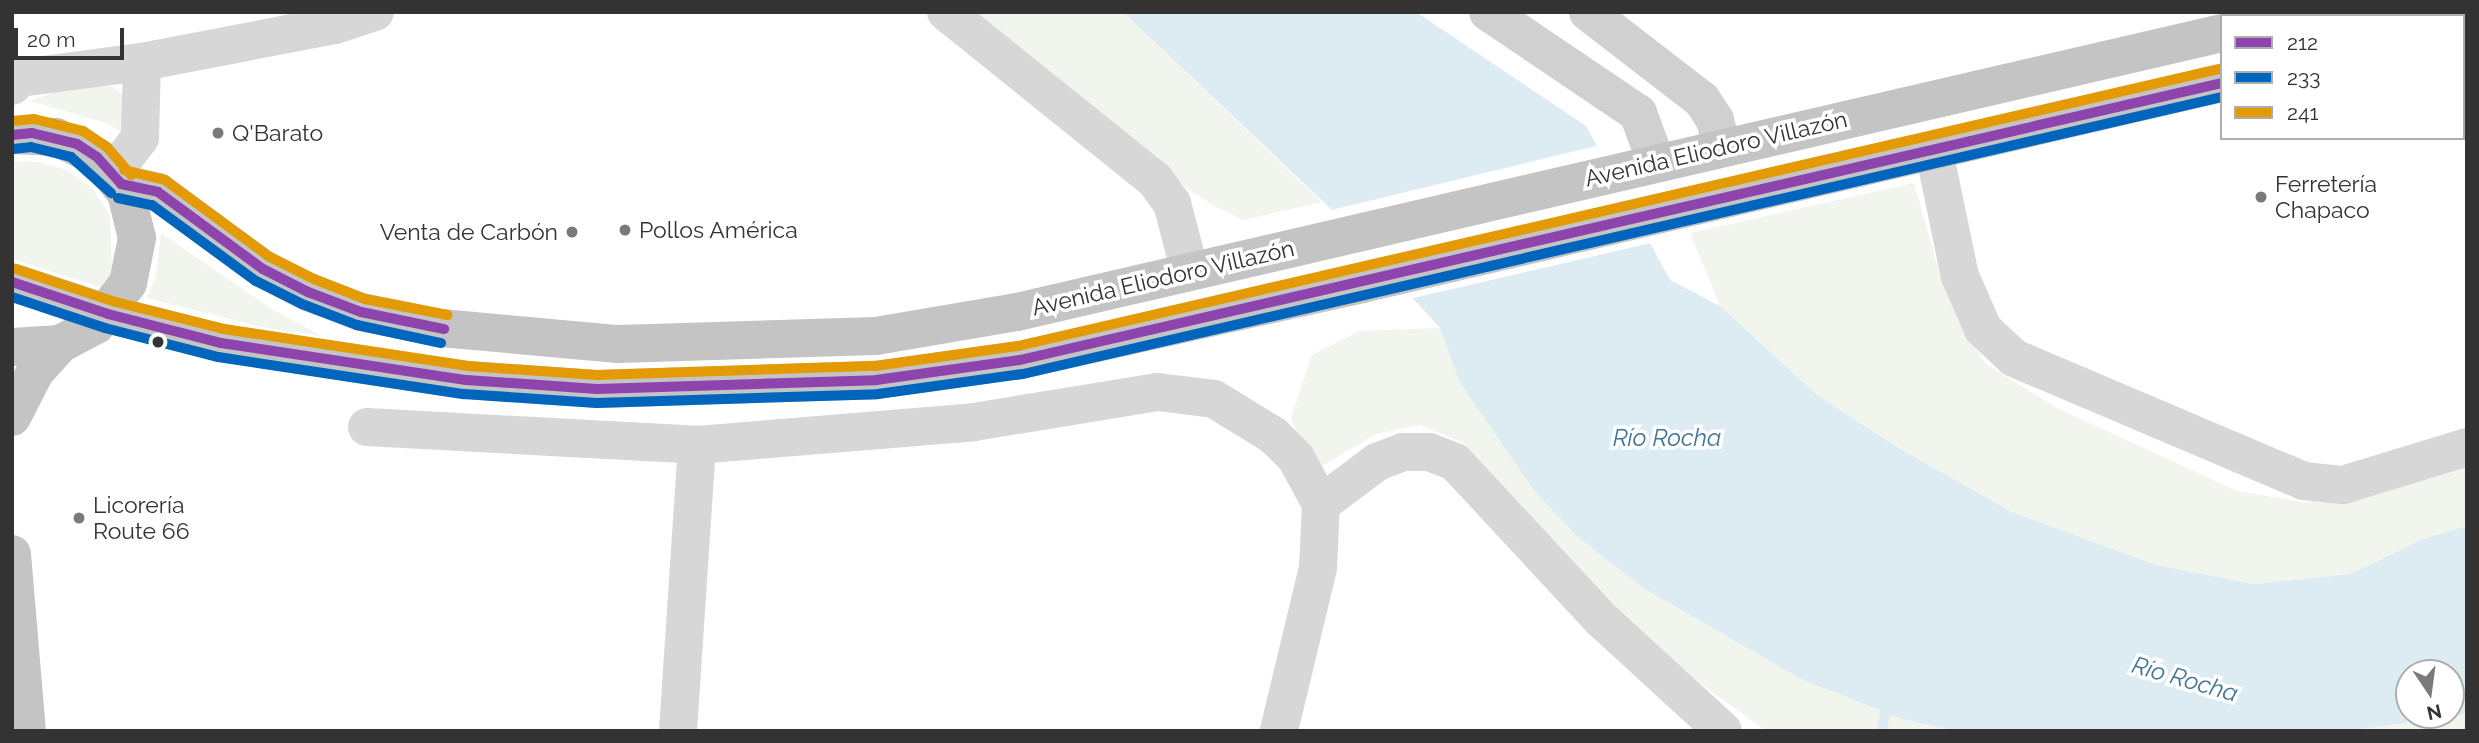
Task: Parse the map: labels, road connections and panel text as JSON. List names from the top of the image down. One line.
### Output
{"streets":{"highway":["Avenida Eliodoro Villazón"]},"water":["Río Rocha"],"places":["Q'Barato","Ferretería Chapaco","Pollos América","Venta de Carbón","Licorería Route 66"],"lines":["transit line 241","transit line 212","transit line 233"],"legend":["212","233","241"],"scale_bar":"20 m","north":"bottom"}
